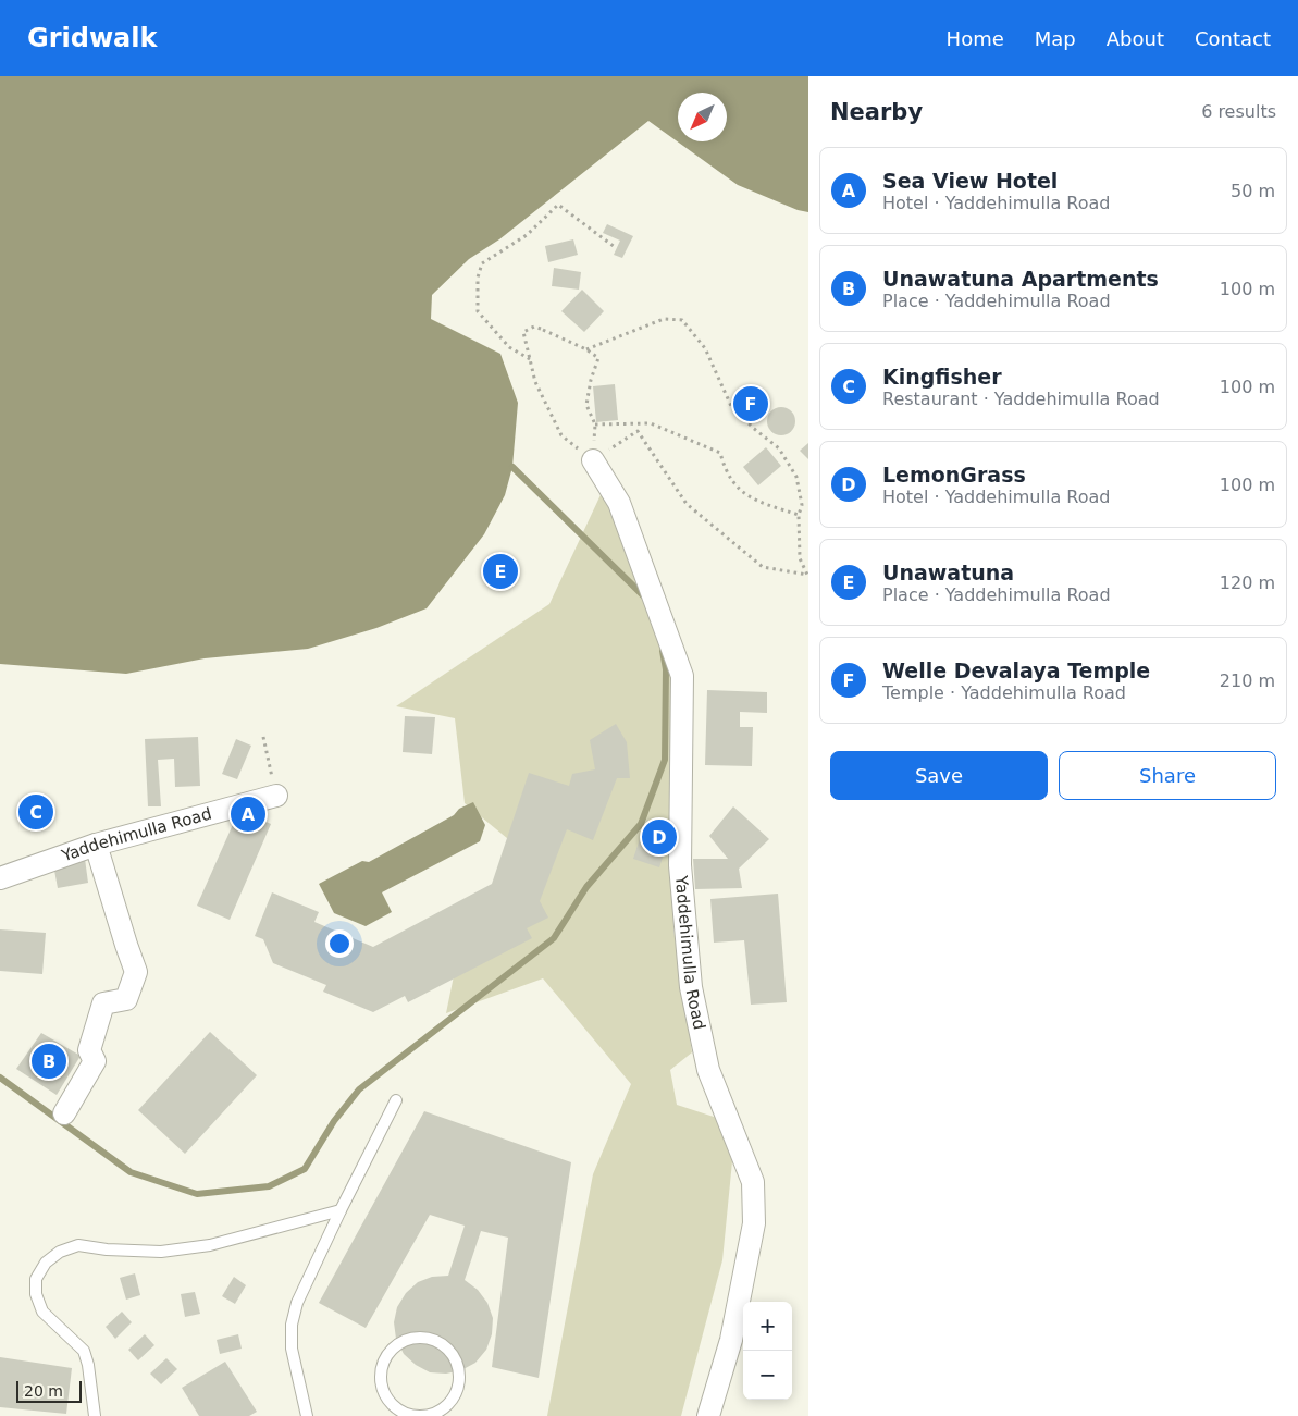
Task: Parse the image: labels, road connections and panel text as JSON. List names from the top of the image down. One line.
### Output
{"streets":{"street":["Yaddehimulla Road"]},"scale_bar":"20 m","north":"bottom left","page":{"header":"Gridwalk","nav":["Home","Map","About","Contact"],"heading":["Nearby","6 results"],"list":[{"mark":"A","name":"Sea View Hotel","note":"Hotel · Yaddehimulla Road","value":"50 m"},{"mark":"B","name":"Unawatuna Apartments","note":"Place · Yaddehimulla Road","value":"100 m"},{"mark":"C","name":"Kingfisher","note":"Restaurant · Yaddehimulla Road","value":"100 m"},{"mark":"D","name":"LemonGrass","note":"Hotel · Yaddehimulla Road","value":"100 m"},{"mark":"E","name":"Unawatuna","note":"Place · Yaddehimulla Road","value":"120 m"},{"mark":"F","name":"Welle Devalaya Temple","note":"Temple · Yaddehimulla Road","value":"210 m"}],"pins":["F","E","C","A","D","B"],"buttons":["Save","Share"],"map_buttons":["+","−"],"scale":"20 m"}}
